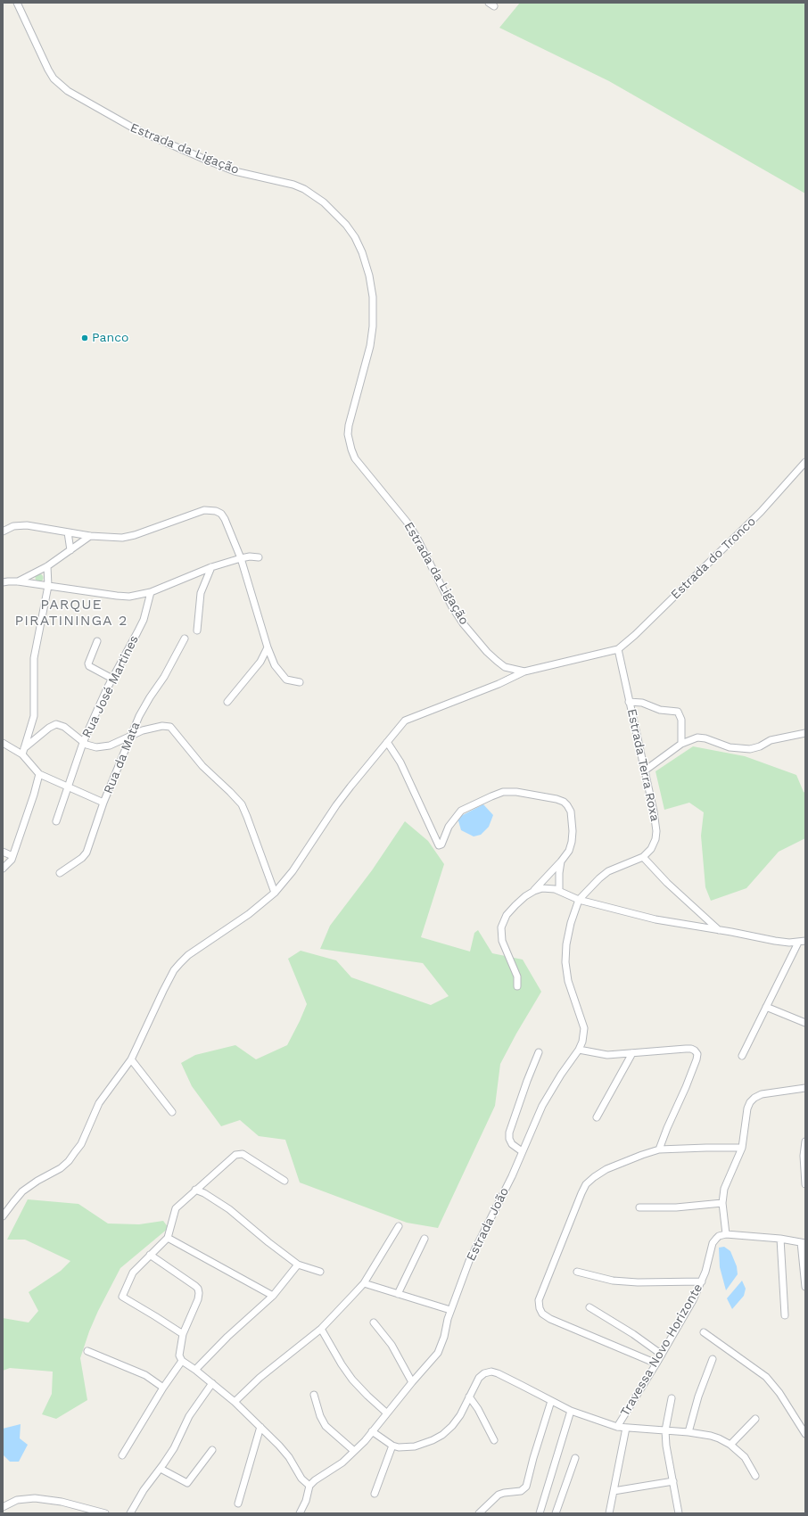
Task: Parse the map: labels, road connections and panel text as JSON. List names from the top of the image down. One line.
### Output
{"streets":{"street":["Estrada da Ligação","Estrada do Tronco","Rua José Martines","Rua da Mata","Estrada Terra Roxa","Estrada João","Travessa Novo Horizonte"]},"crossings":[["Estrada do Tronco","Estrada Terra Roxa"]],"districts":["PARQUE PIRATININGA 2"],"places":["Panco"]}
